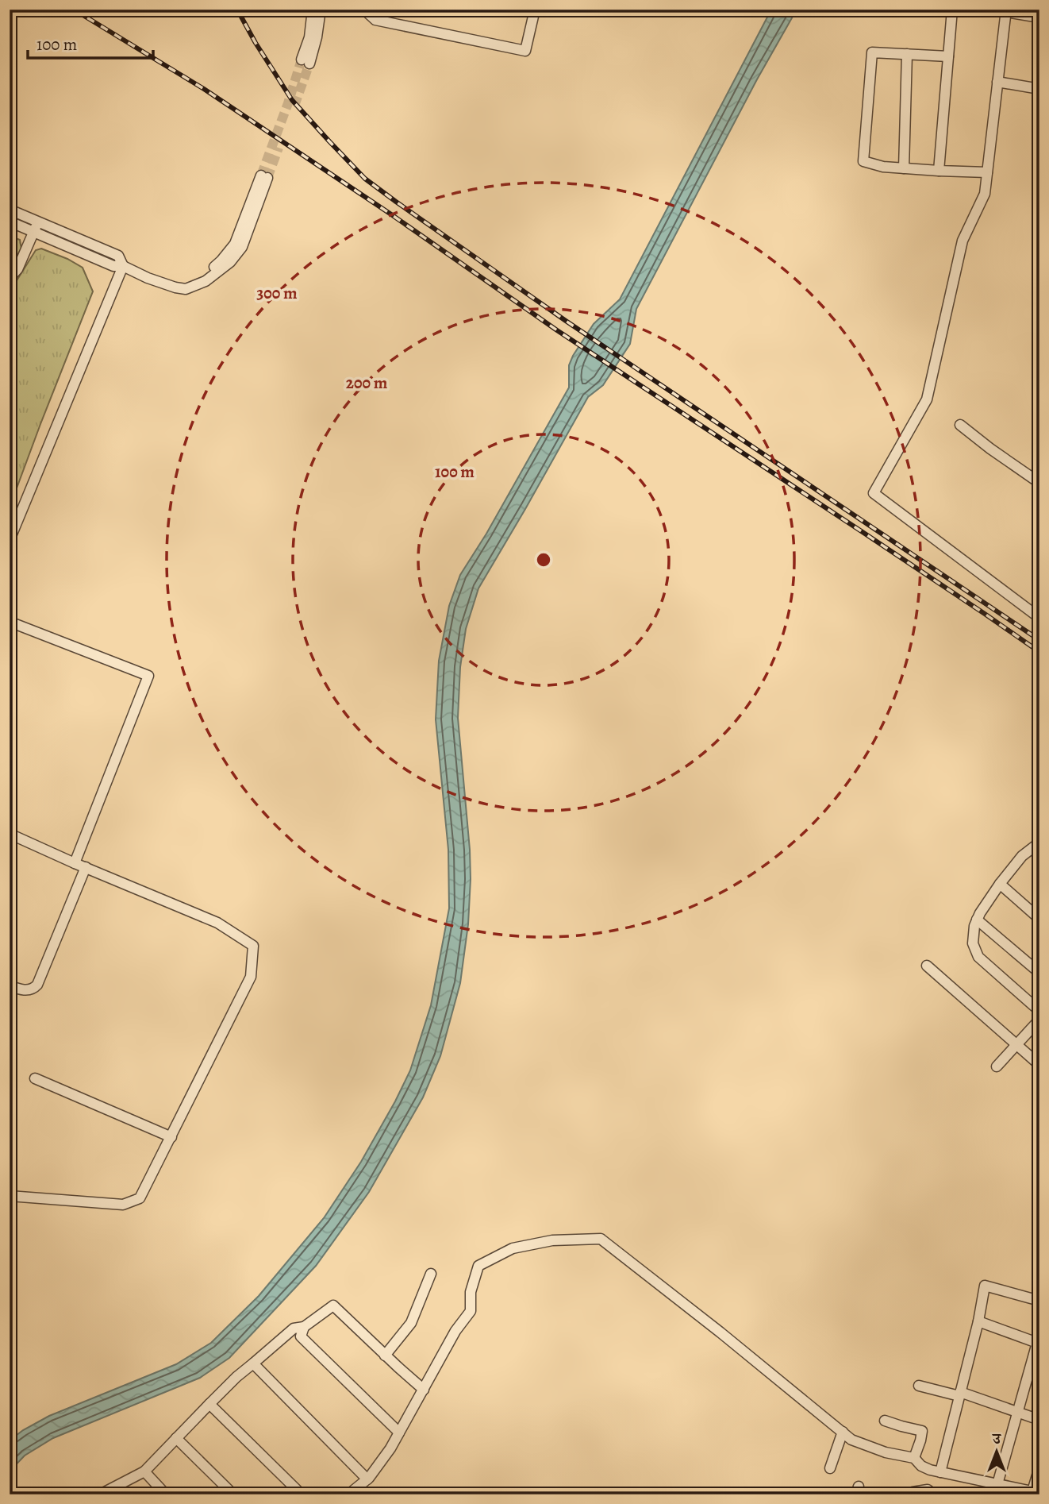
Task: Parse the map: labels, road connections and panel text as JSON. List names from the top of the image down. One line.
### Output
{"scale_bar":"100 m","north":"top","rings":["300 m","200 m","100 m"]}
